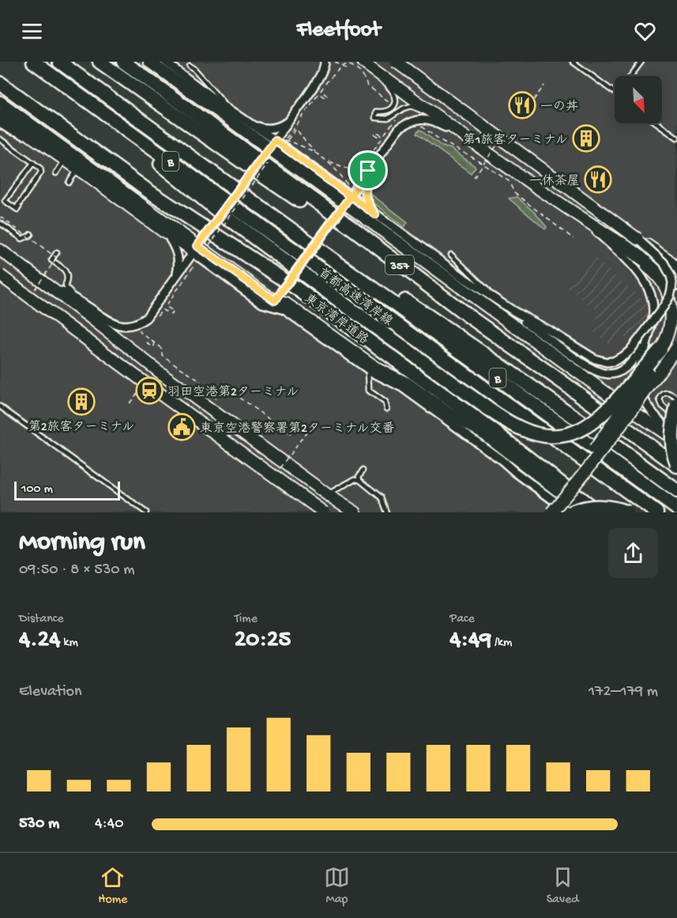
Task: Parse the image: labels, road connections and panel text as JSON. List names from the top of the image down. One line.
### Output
{"streets":{"highway":["B","357","首都高速湾岸線","東京湾岸道路"]},"places":{"restaurant":["一の丼","一休茶屋"],"building":["第1旅客ターミナル","第2旅客ターミナル"],"station":["羽田空港第2ターミナル"],"public building":["東京空港警察署第2ターミナル交番"]},"scale_bar":"100 m","north":"bottom right","page":{"header":"Fleetfoot","scale":"100 m","heading":["Morning run","09:50 · 8 × 530 m"],"stats":[["Distance","4.24 km"],["Time","20:25"],["Pace","4:49 /km"]],"chart":["Elevation","172–179 m"],"list":[{"name":"530 m","note":"4:40"}],"tabs":["Home","Map","Saved"]}}
